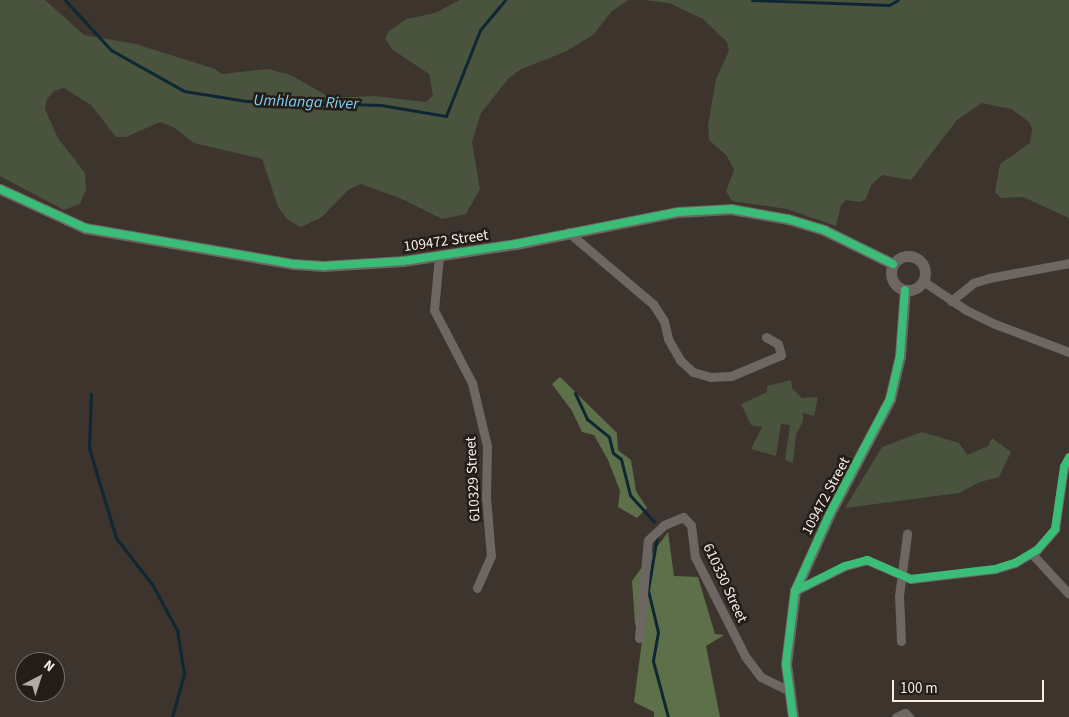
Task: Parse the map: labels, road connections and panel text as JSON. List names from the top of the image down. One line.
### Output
{"streets":{"street":["109472 Street","610329 Street","610330 Street"]},"crossings":[["109472 Street","610329 Street"],["109472 Street","610330 Street"]],"water":["Umhlanga River"],"scale_bar":"100 m","north":"top right"}
